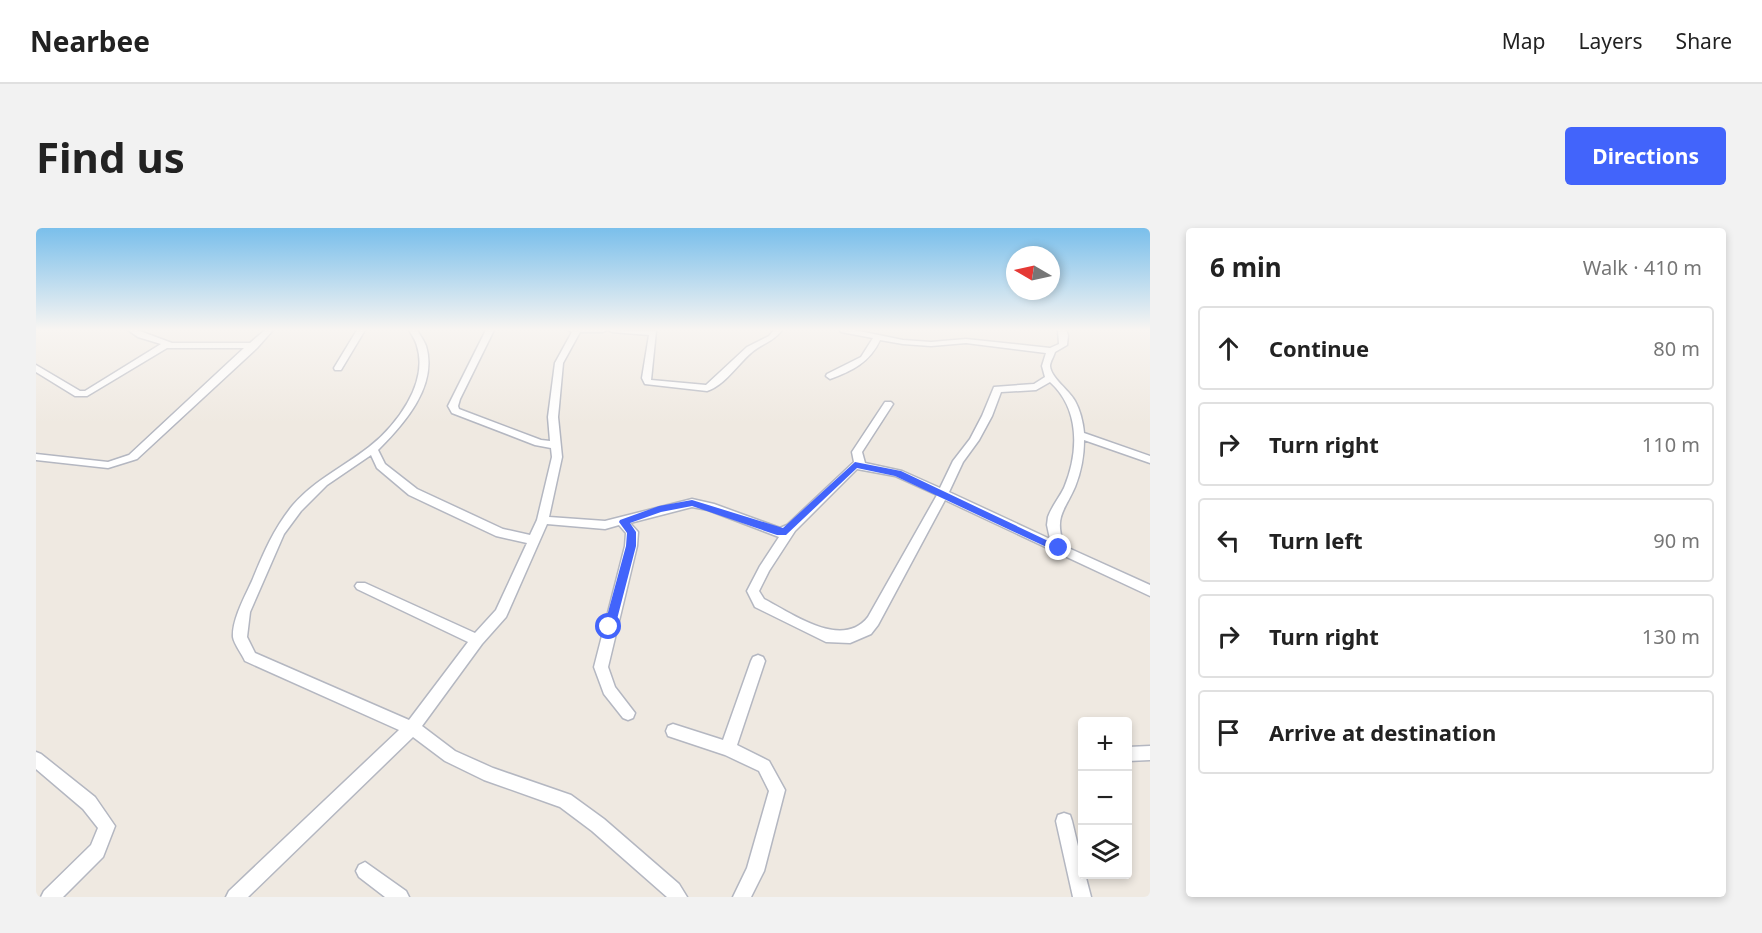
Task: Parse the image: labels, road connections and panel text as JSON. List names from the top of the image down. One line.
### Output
{"north":"left","page":{"header":"Nearbee","nav":["Map","Layers","Share"],"buttons":"Directions","title":"Find us","heading":["6 min","Walk · 410 m"],"list":[["Continue","80 m"],["Turn right","110 m"],["Turn left","90 m"],["Turn right","130 m"],"Arrive at destination"],"map_buttons":["+","−"]}}
